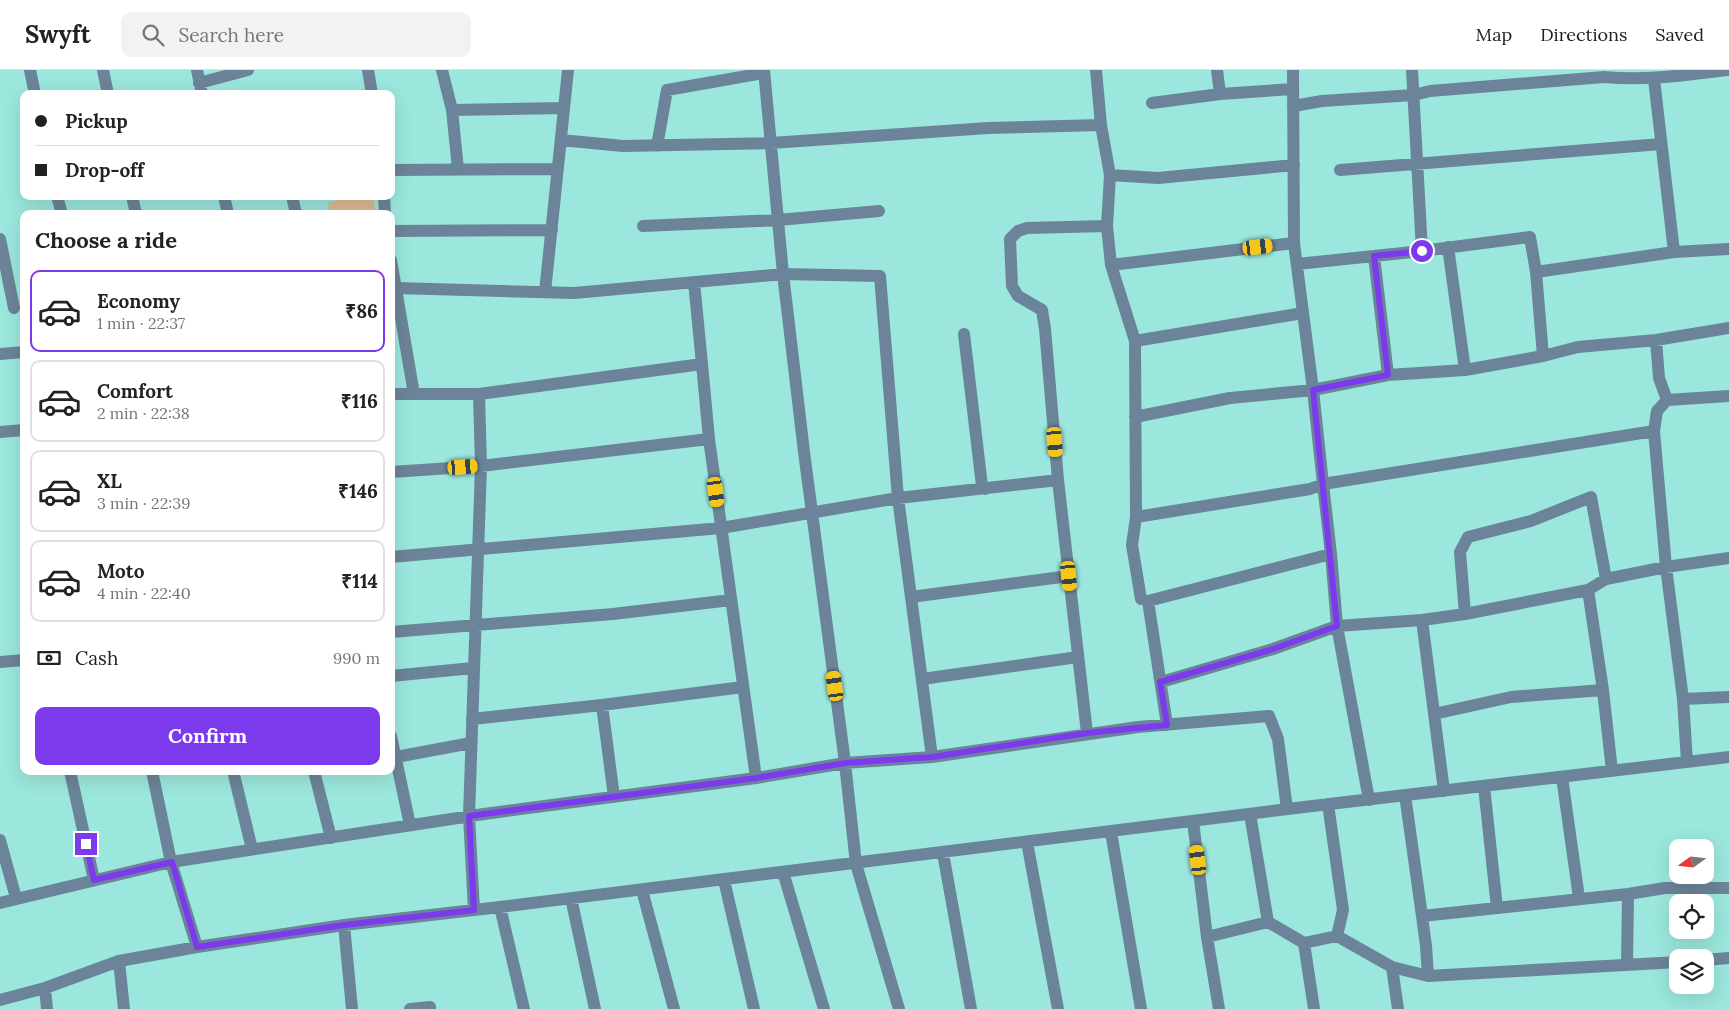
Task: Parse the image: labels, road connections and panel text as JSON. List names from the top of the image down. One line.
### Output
{"north":"left","page":{"header":"Swyft","search":"Search here","nav":["Map","Directions","Saved"],"banner":["Pickup","Drop-off"],"heading":"Choose a ride","list":[{"name":"Economy","note":"1 min · 22:37","value":"₹86"},{"name":"Comfort","note":"2 min · 22:38","value":"₹116"},{"name":"XL","note":"3 min · 22:39","value":"₹146"},{"name":"Moto","note":"4 min · 22:40","value":"₹114"}],"pay":["Cash","990 m"],"buttons":"Confirm"}}
